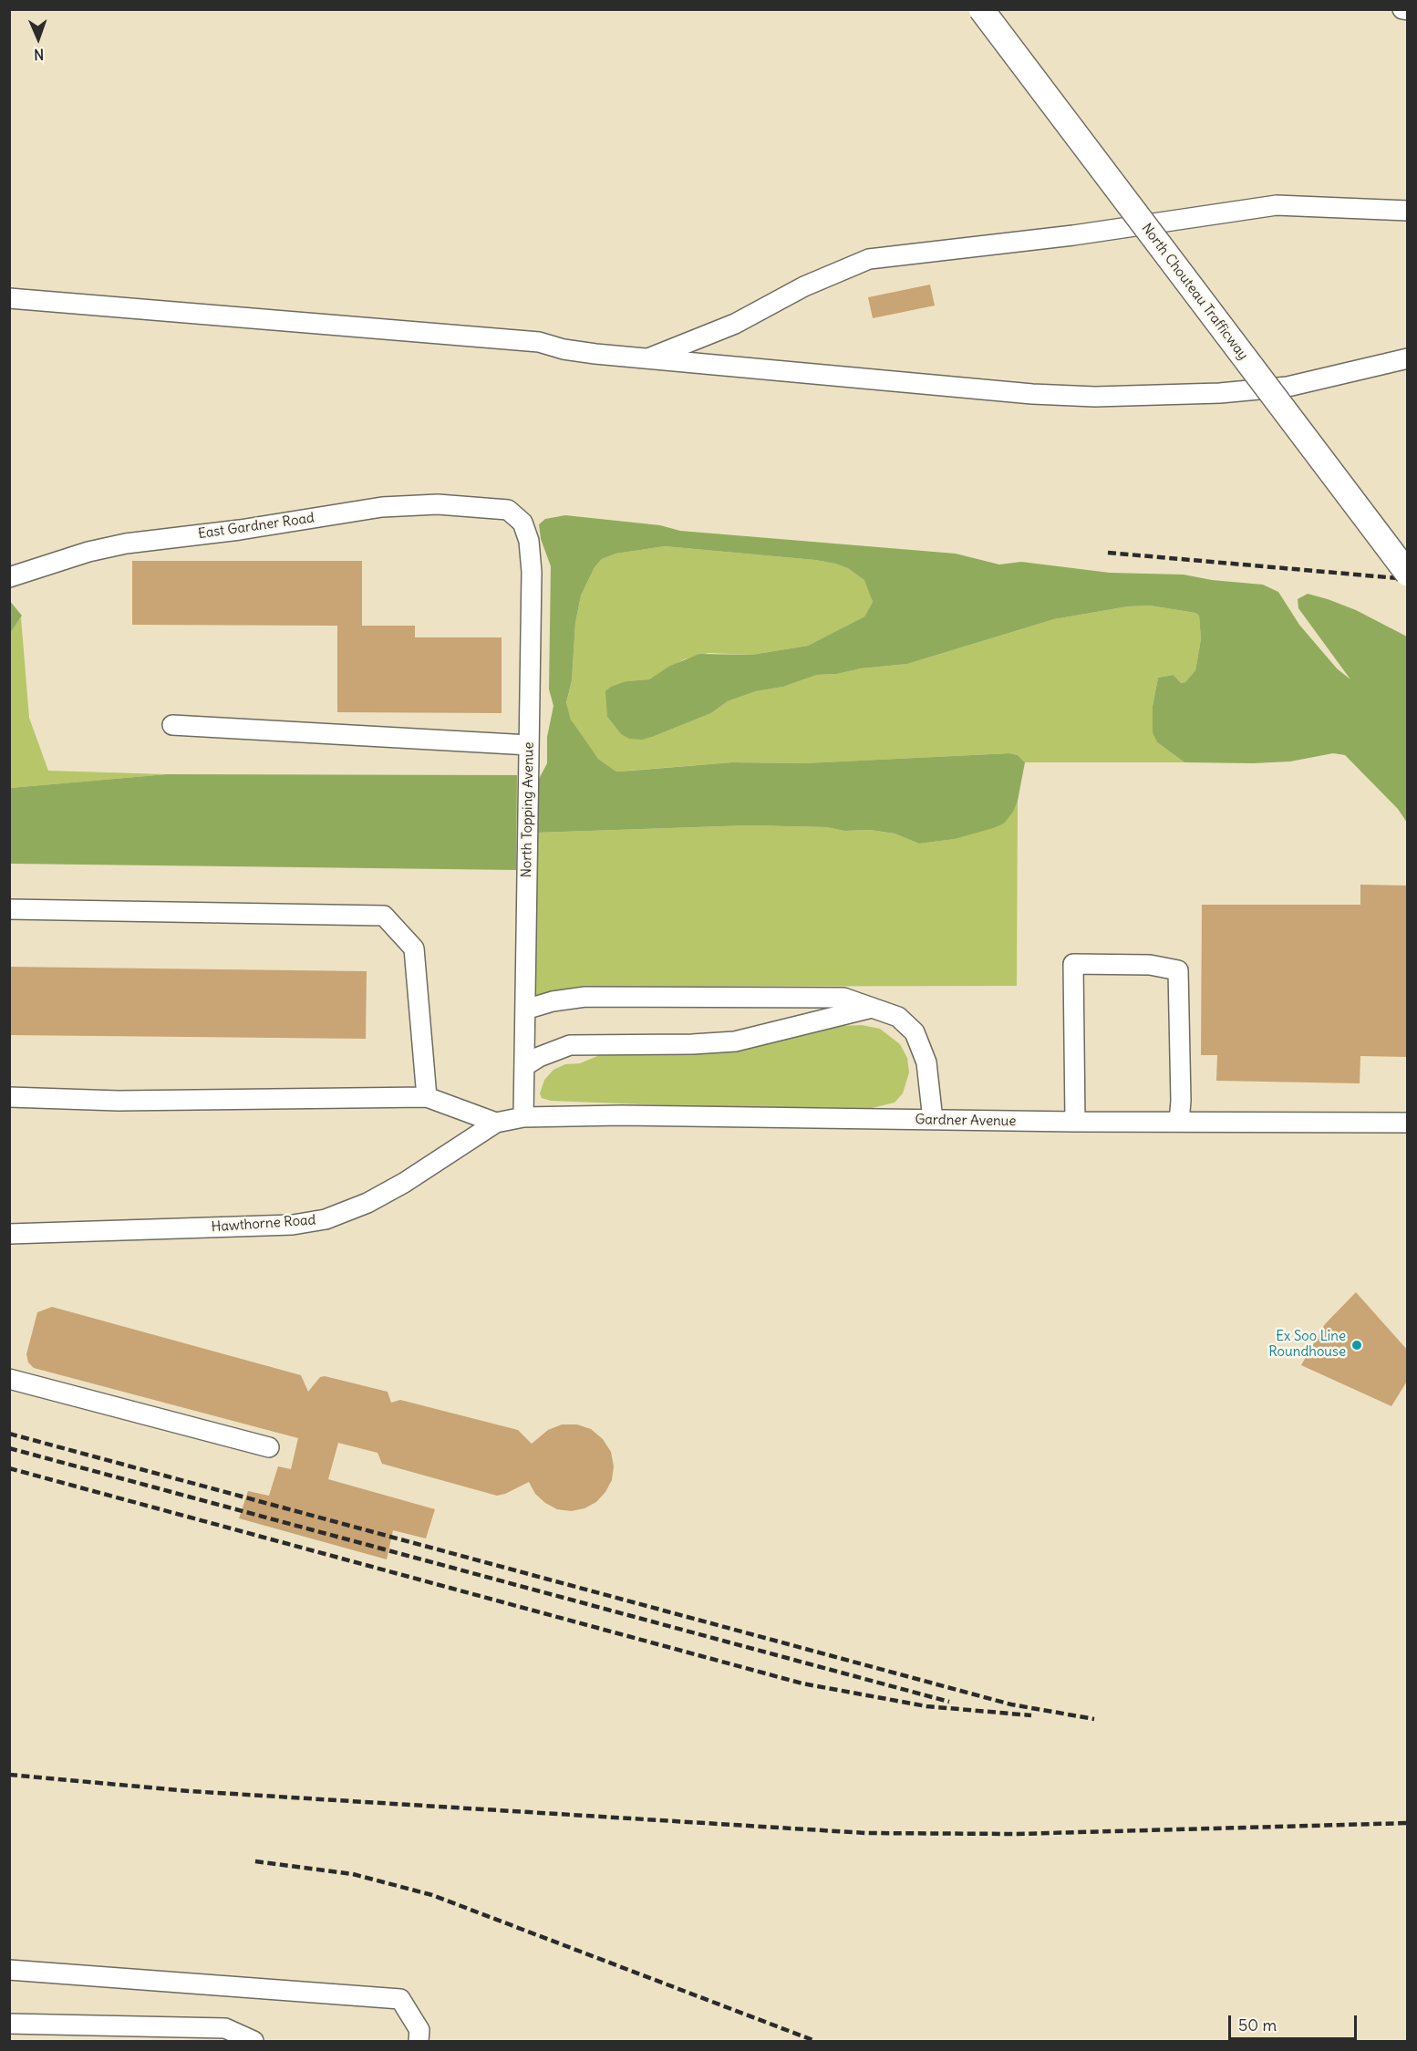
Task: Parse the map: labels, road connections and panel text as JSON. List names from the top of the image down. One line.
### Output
{"streets":{"main road":["North Chouteau Trafficway"],"street":["East Gardner Road","North Topping Avenue","Gardner Avenue","Hawthorne Road"]},"crossings":[["East Gardner Road","North Topping Avenue"],["North Topping Avenue","Gardner Avenue"],["North Topping Avenue","Hawthorne Road"],["Gardner Avenue","Hawthorne Road"]],"places":["Ex Soo Line Roundhouse"],"scale_bar":"50 m","north":"bottom"}
